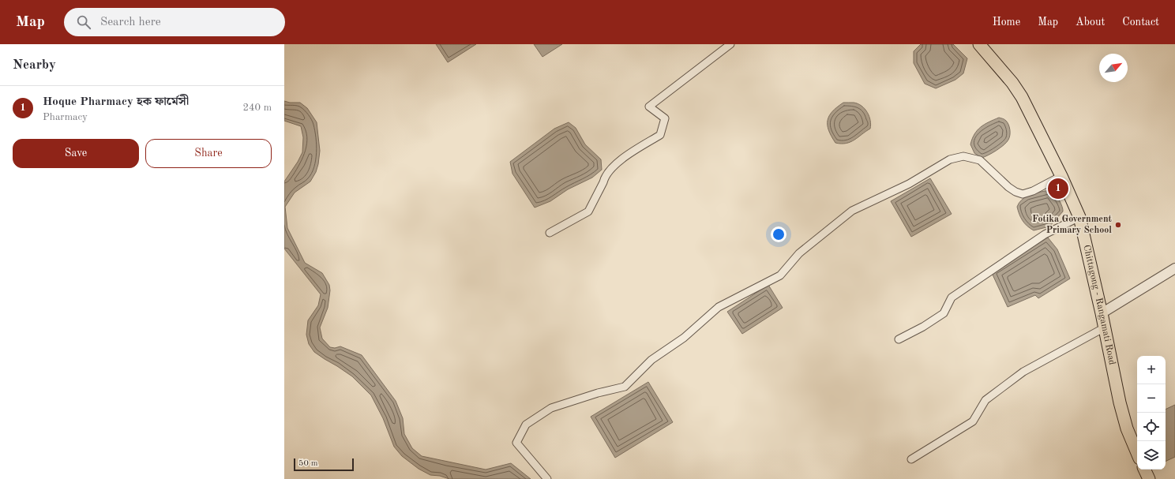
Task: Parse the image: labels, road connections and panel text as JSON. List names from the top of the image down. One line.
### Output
{"streets":{"highway":["Chittagong - Rangamati Road"]},"places":["Fotika Government Primary School"],"scale_bar":"50 m","north":"top right","page":{"header":"Map","search":"Search here","nav":["Home","Map","About","Contact"],"heading":"Nearby","list":[{"mark":"1","name":"Hoque Pharmacy হক ফার্মেসী","note":"Pharmacy","value":"240 m"}],"buttons":["Save","Share"],"pins":"1","map_buttons":["+","−"],"scale":"50 m"}}
